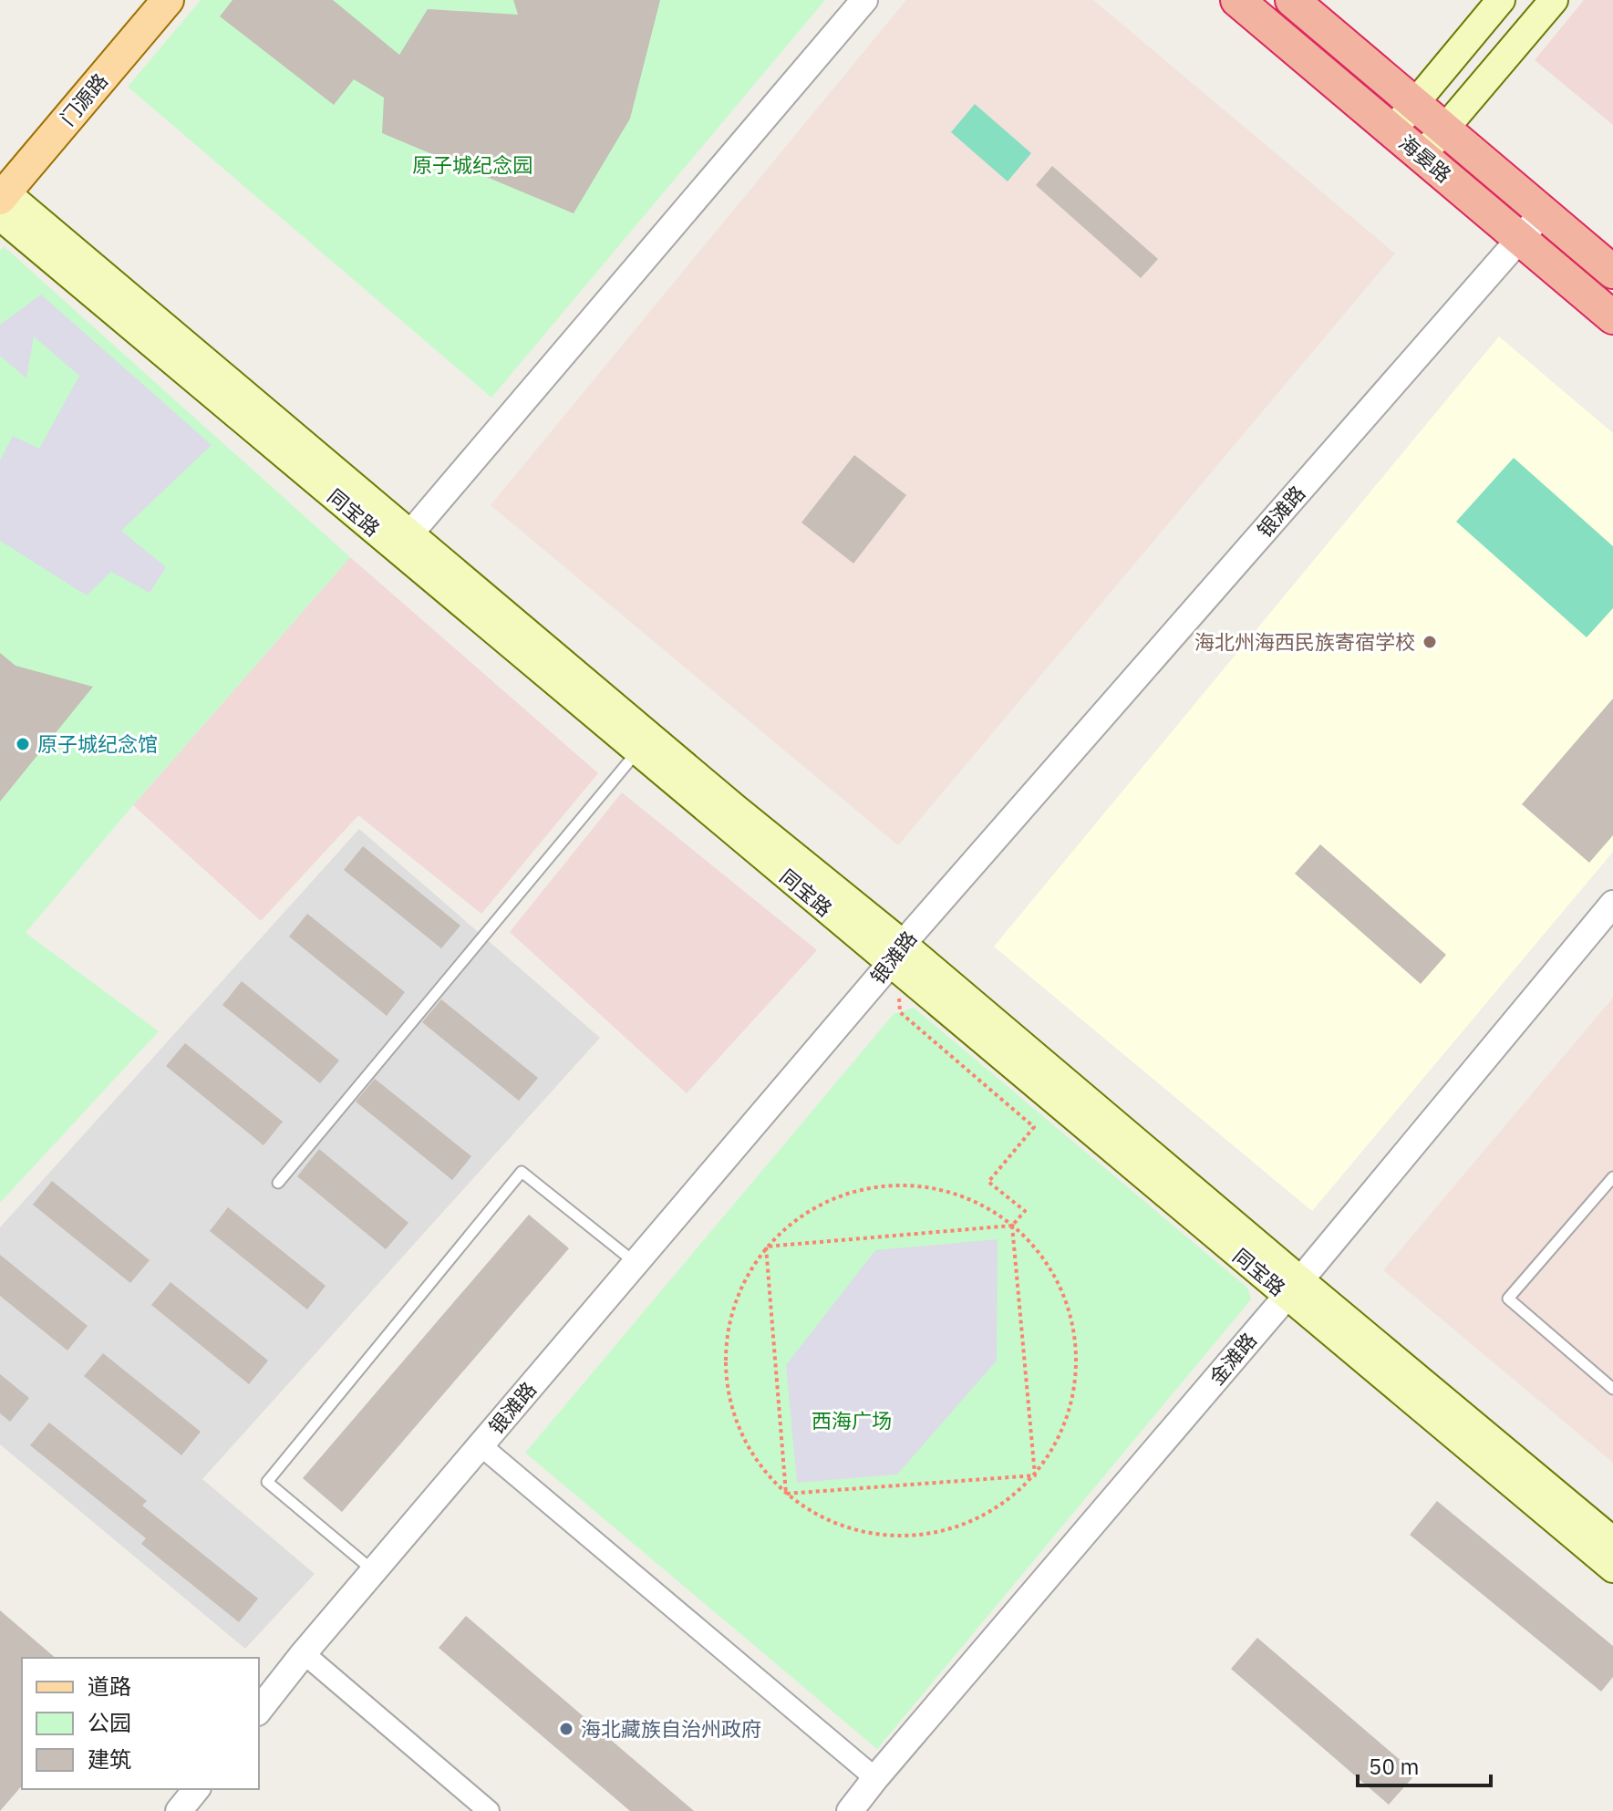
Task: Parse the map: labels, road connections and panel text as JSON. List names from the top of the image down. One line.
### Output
{"streets":{"highway":["海晏路"],"main road":["门源路","同宝路"],"street":["银滩路","金滩路"]},"crossings":[["门源路","同宝路"],["海晏路","银滩路"],["银滩路","同宝路"],["同宝路","金滩路"]],"parks":["原子城纪念园","西海广场"],"places":["海北州海西民族寄宿学校","原子城纪念馆","海北藏族自治州政府"],"legend":["道路","公园","建筑"],"scale_bar":"50 m"}
